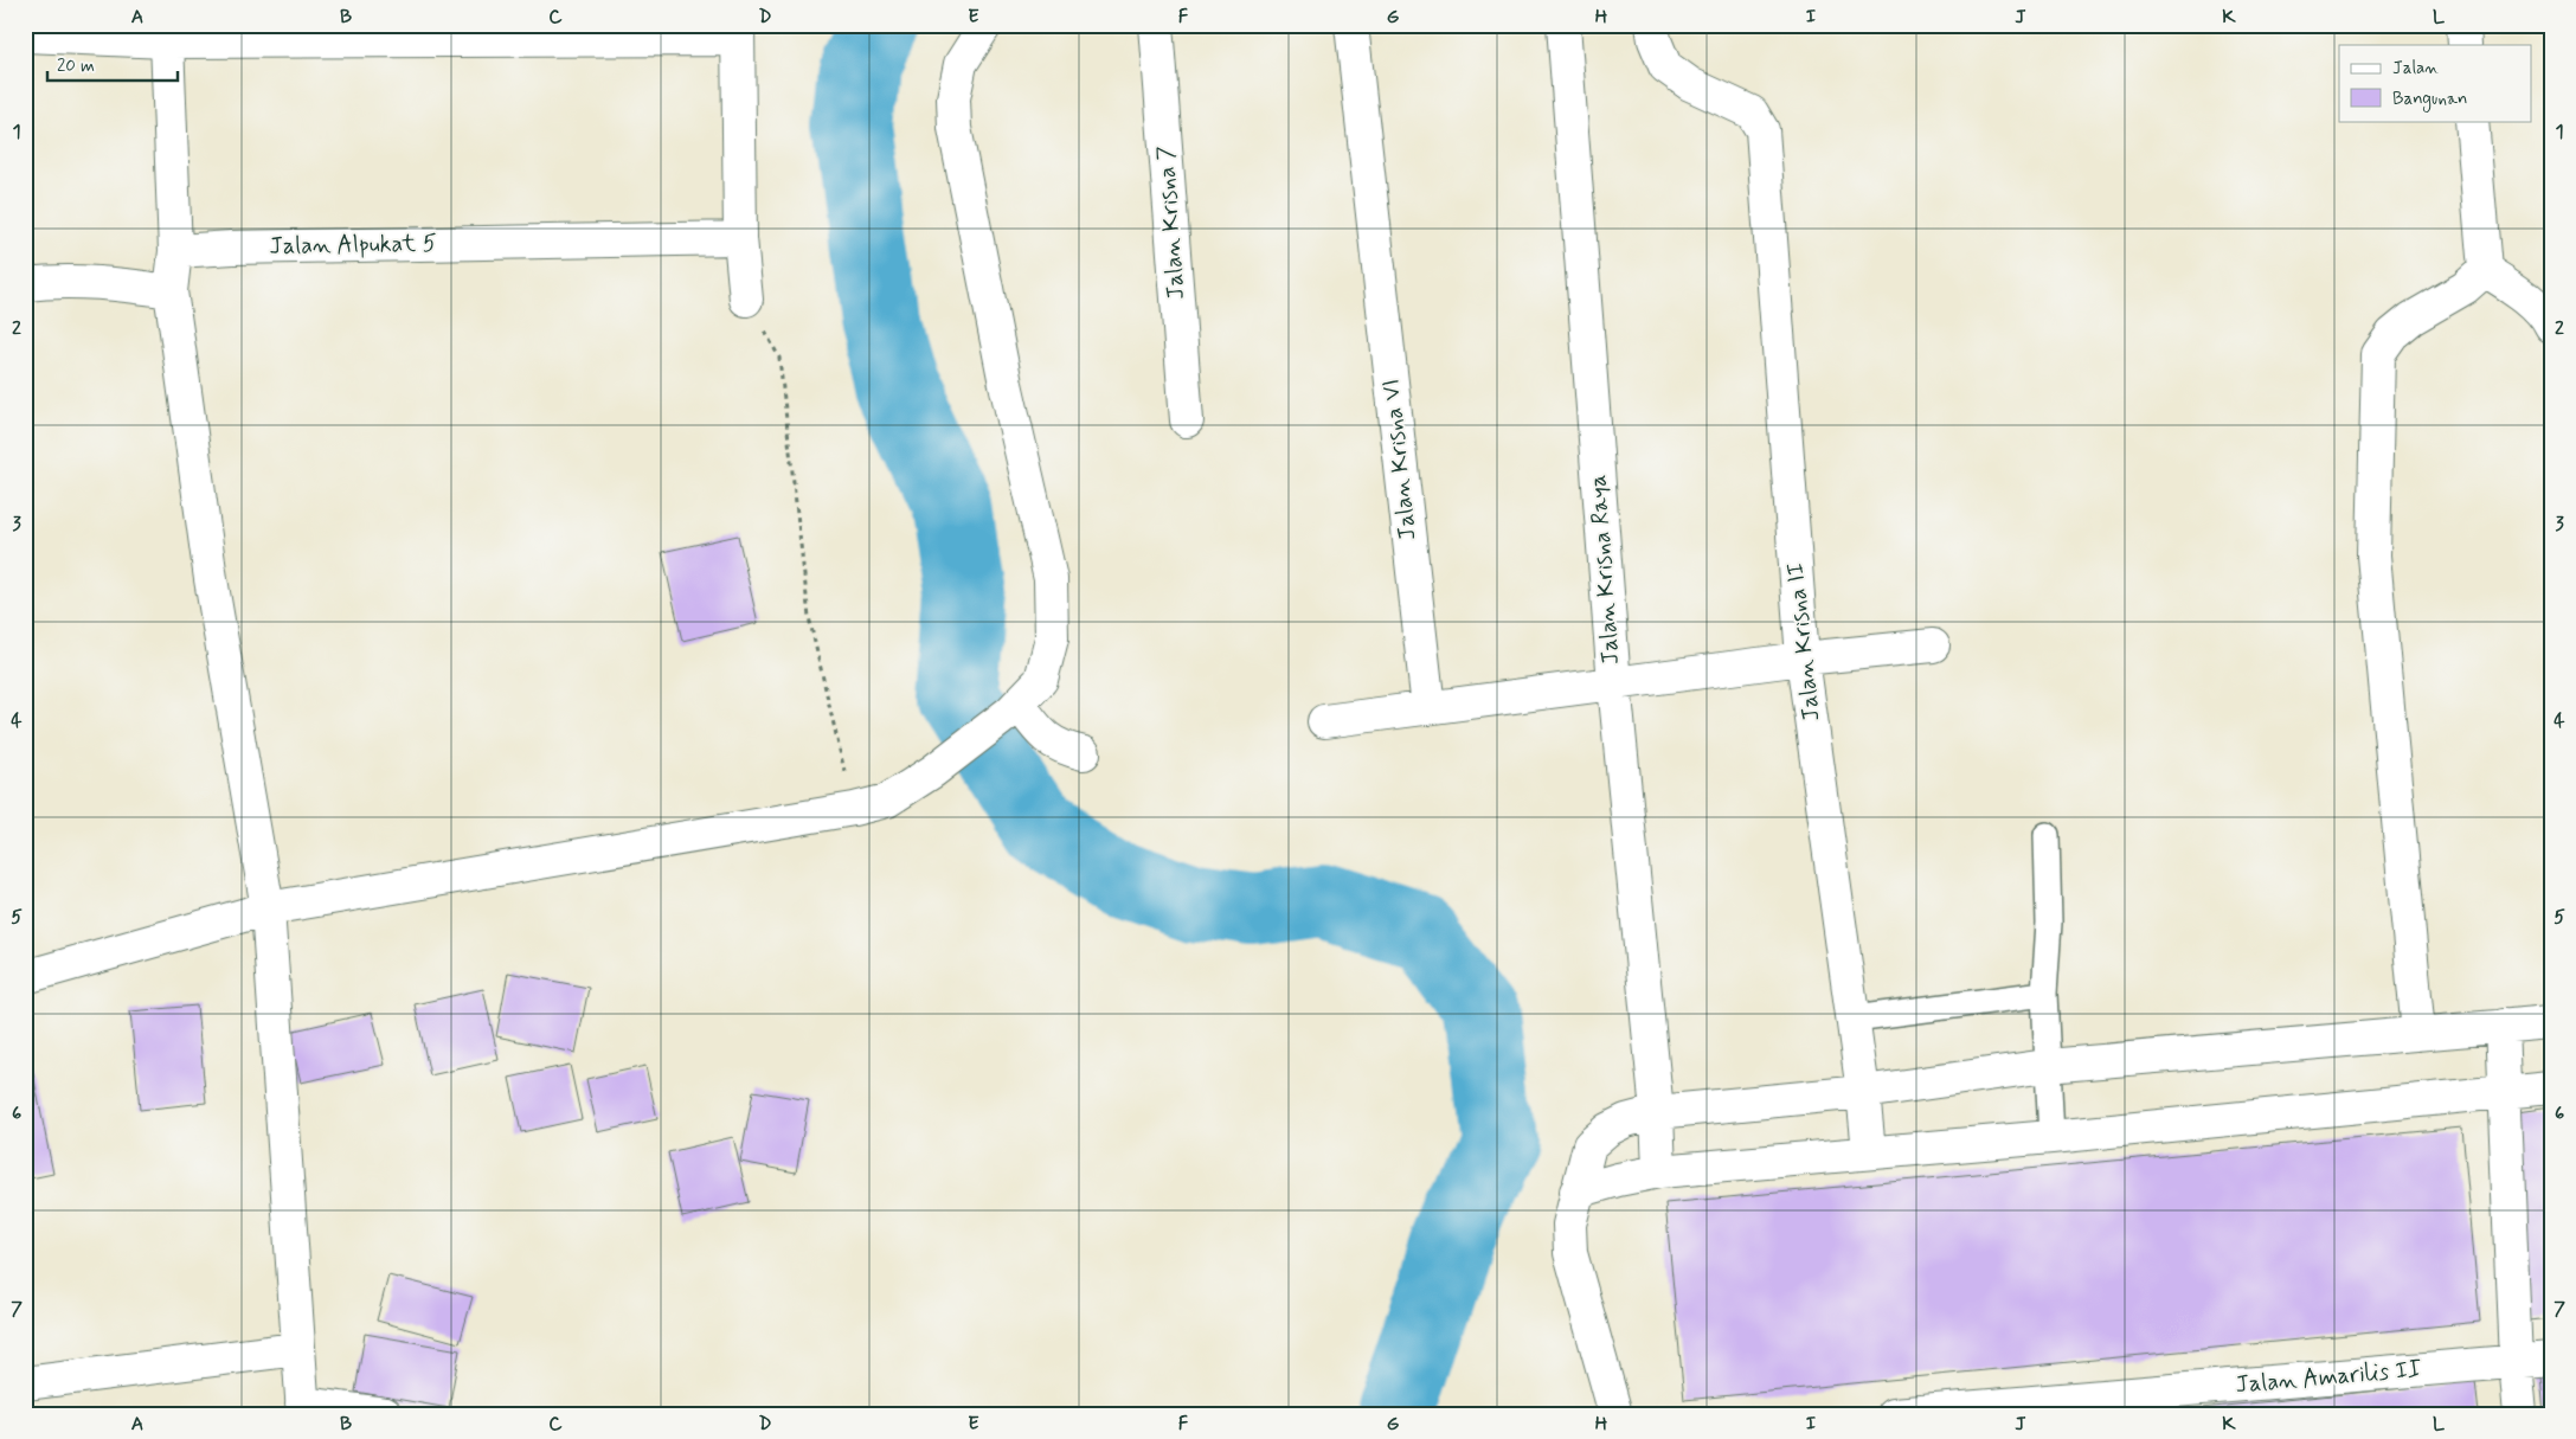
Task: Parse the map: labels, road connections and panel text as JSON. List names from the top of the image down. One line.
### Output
{"streets":{"street":["Jalan Krisna 7","Jalan Alpukat 5","Jalan Krisna VI","Jalan Krisna Raya","Jalan Krisna II","Jalan Amarilis II"]},"legend":["Jalan","Bangunan"],"scale_bar":"20 m","grid":{"columns":["A","B","C","D","E","F","G","H","I","J","K","L"],"rows":["1","2","3","4","5","6","7"]}}
